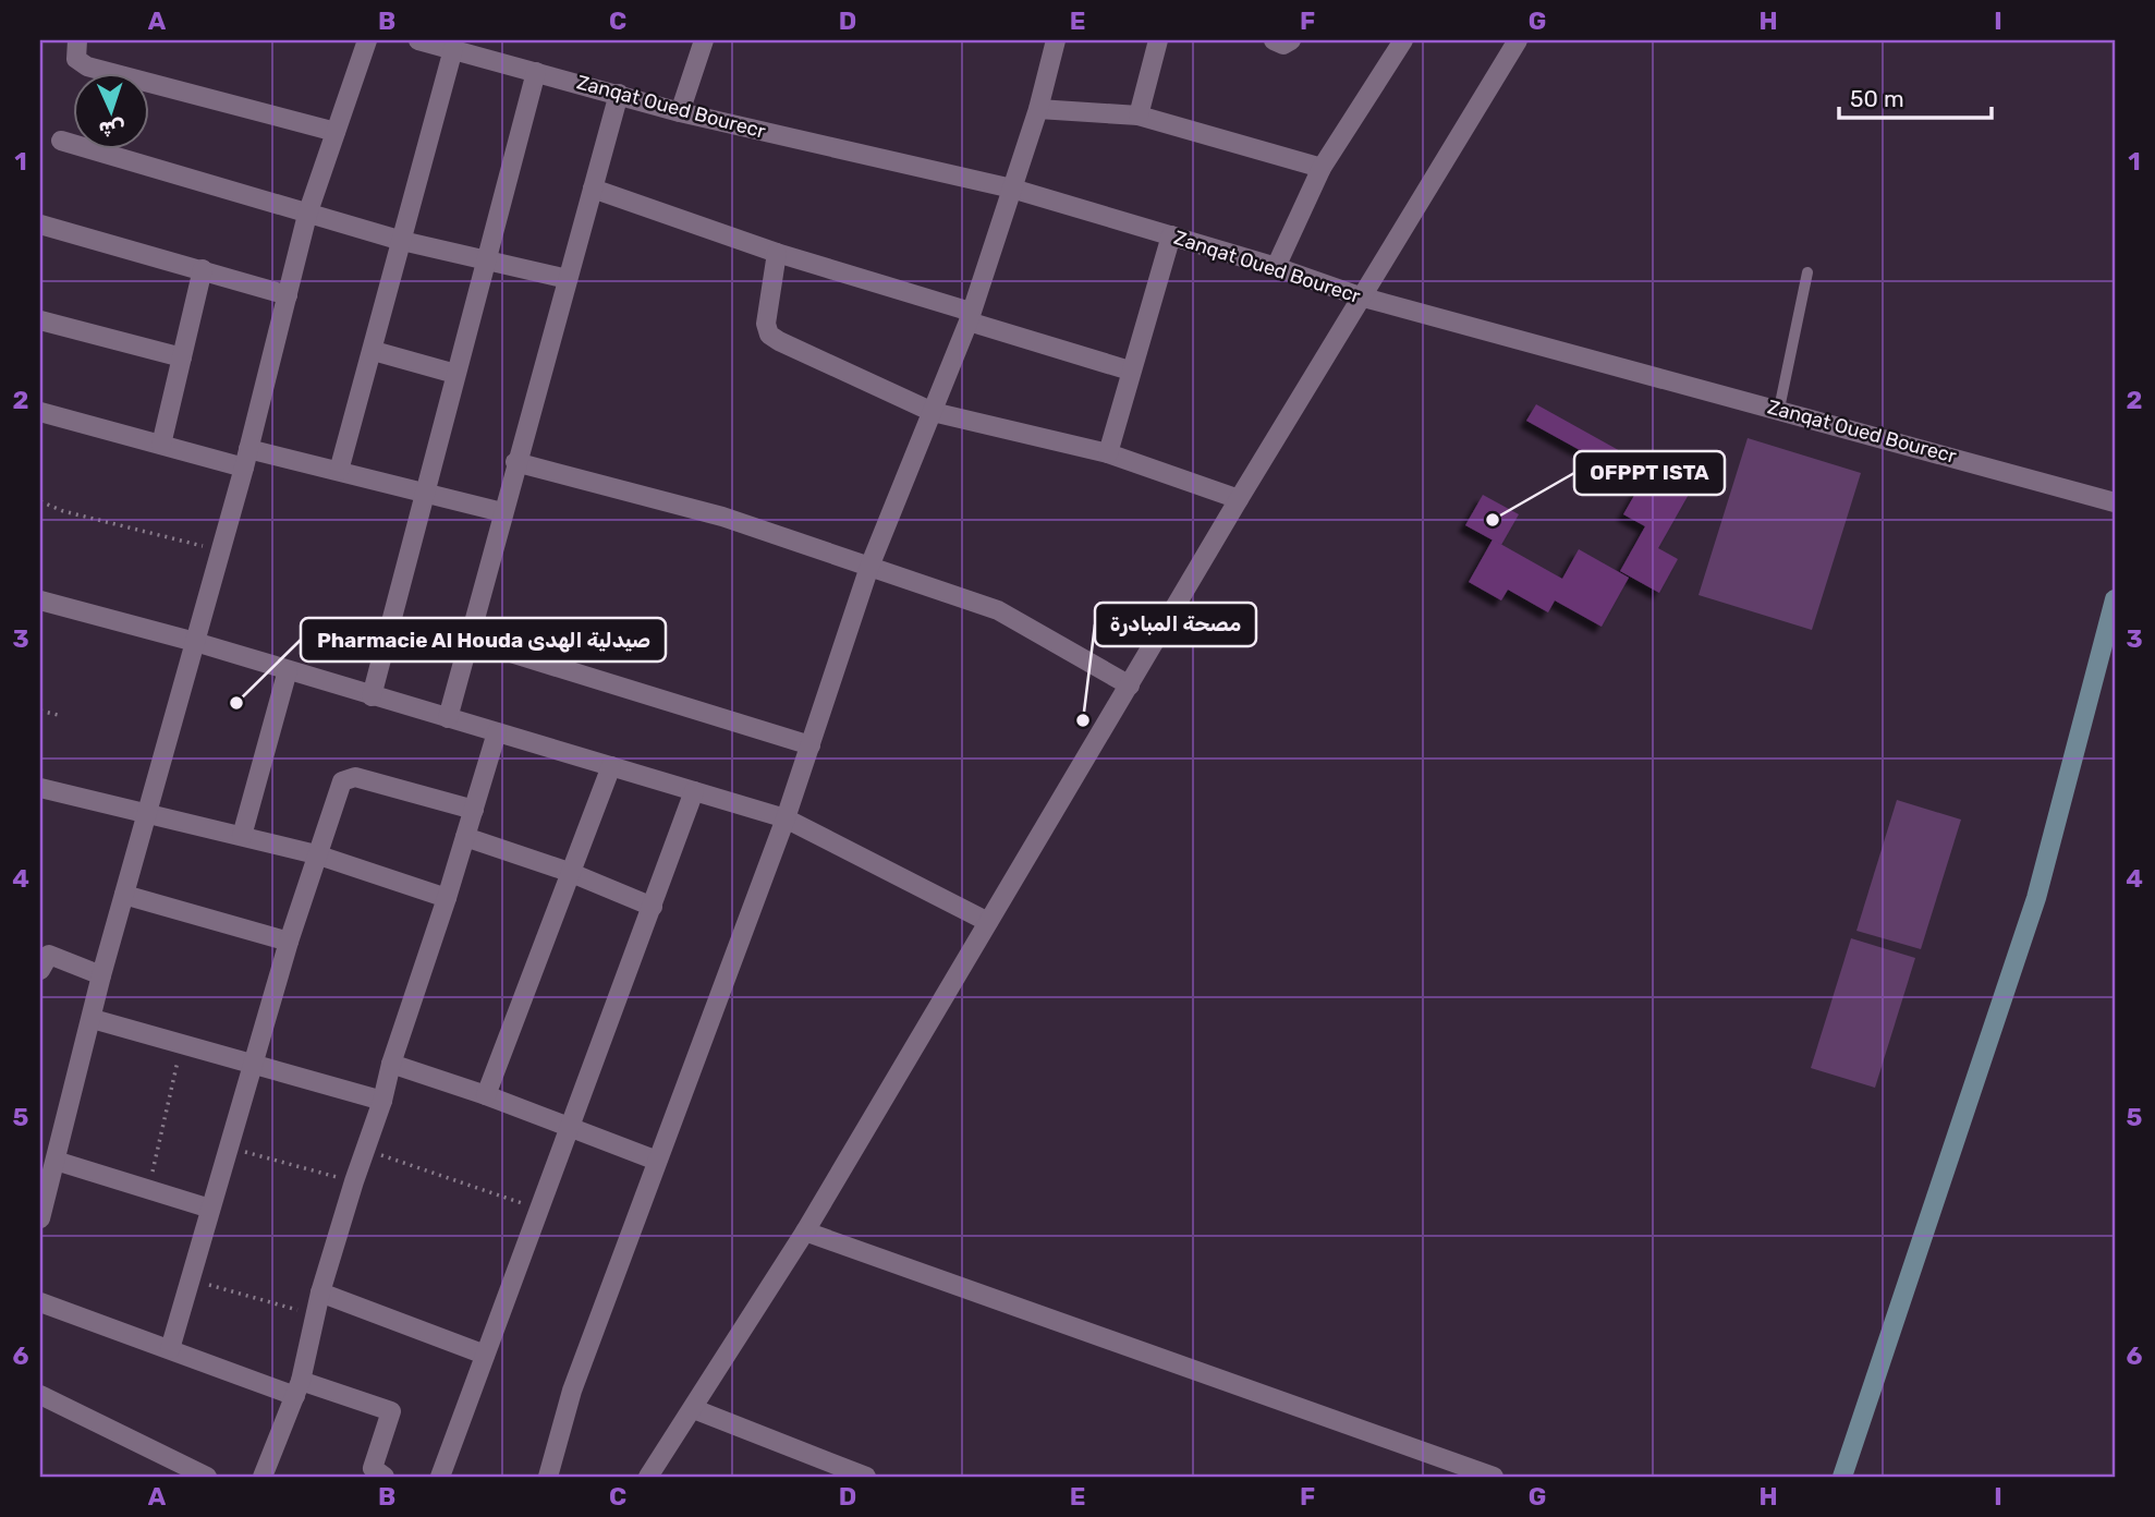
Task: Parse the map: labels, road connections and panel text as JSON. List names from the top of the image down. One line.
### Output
{"streets":{"street":["Zanqat Oued Bourecr"]},"places":["OFPPT ISTA","Pharmacie Al Houda صيدلية الهدى","مصحة المبادرة"],"scale_bar":"50 m","north":"bottom","grid":{"columns":["A","B","C","D","E","F","G","H","I"],"rows":["1","2","3","4","5","6"]}}
